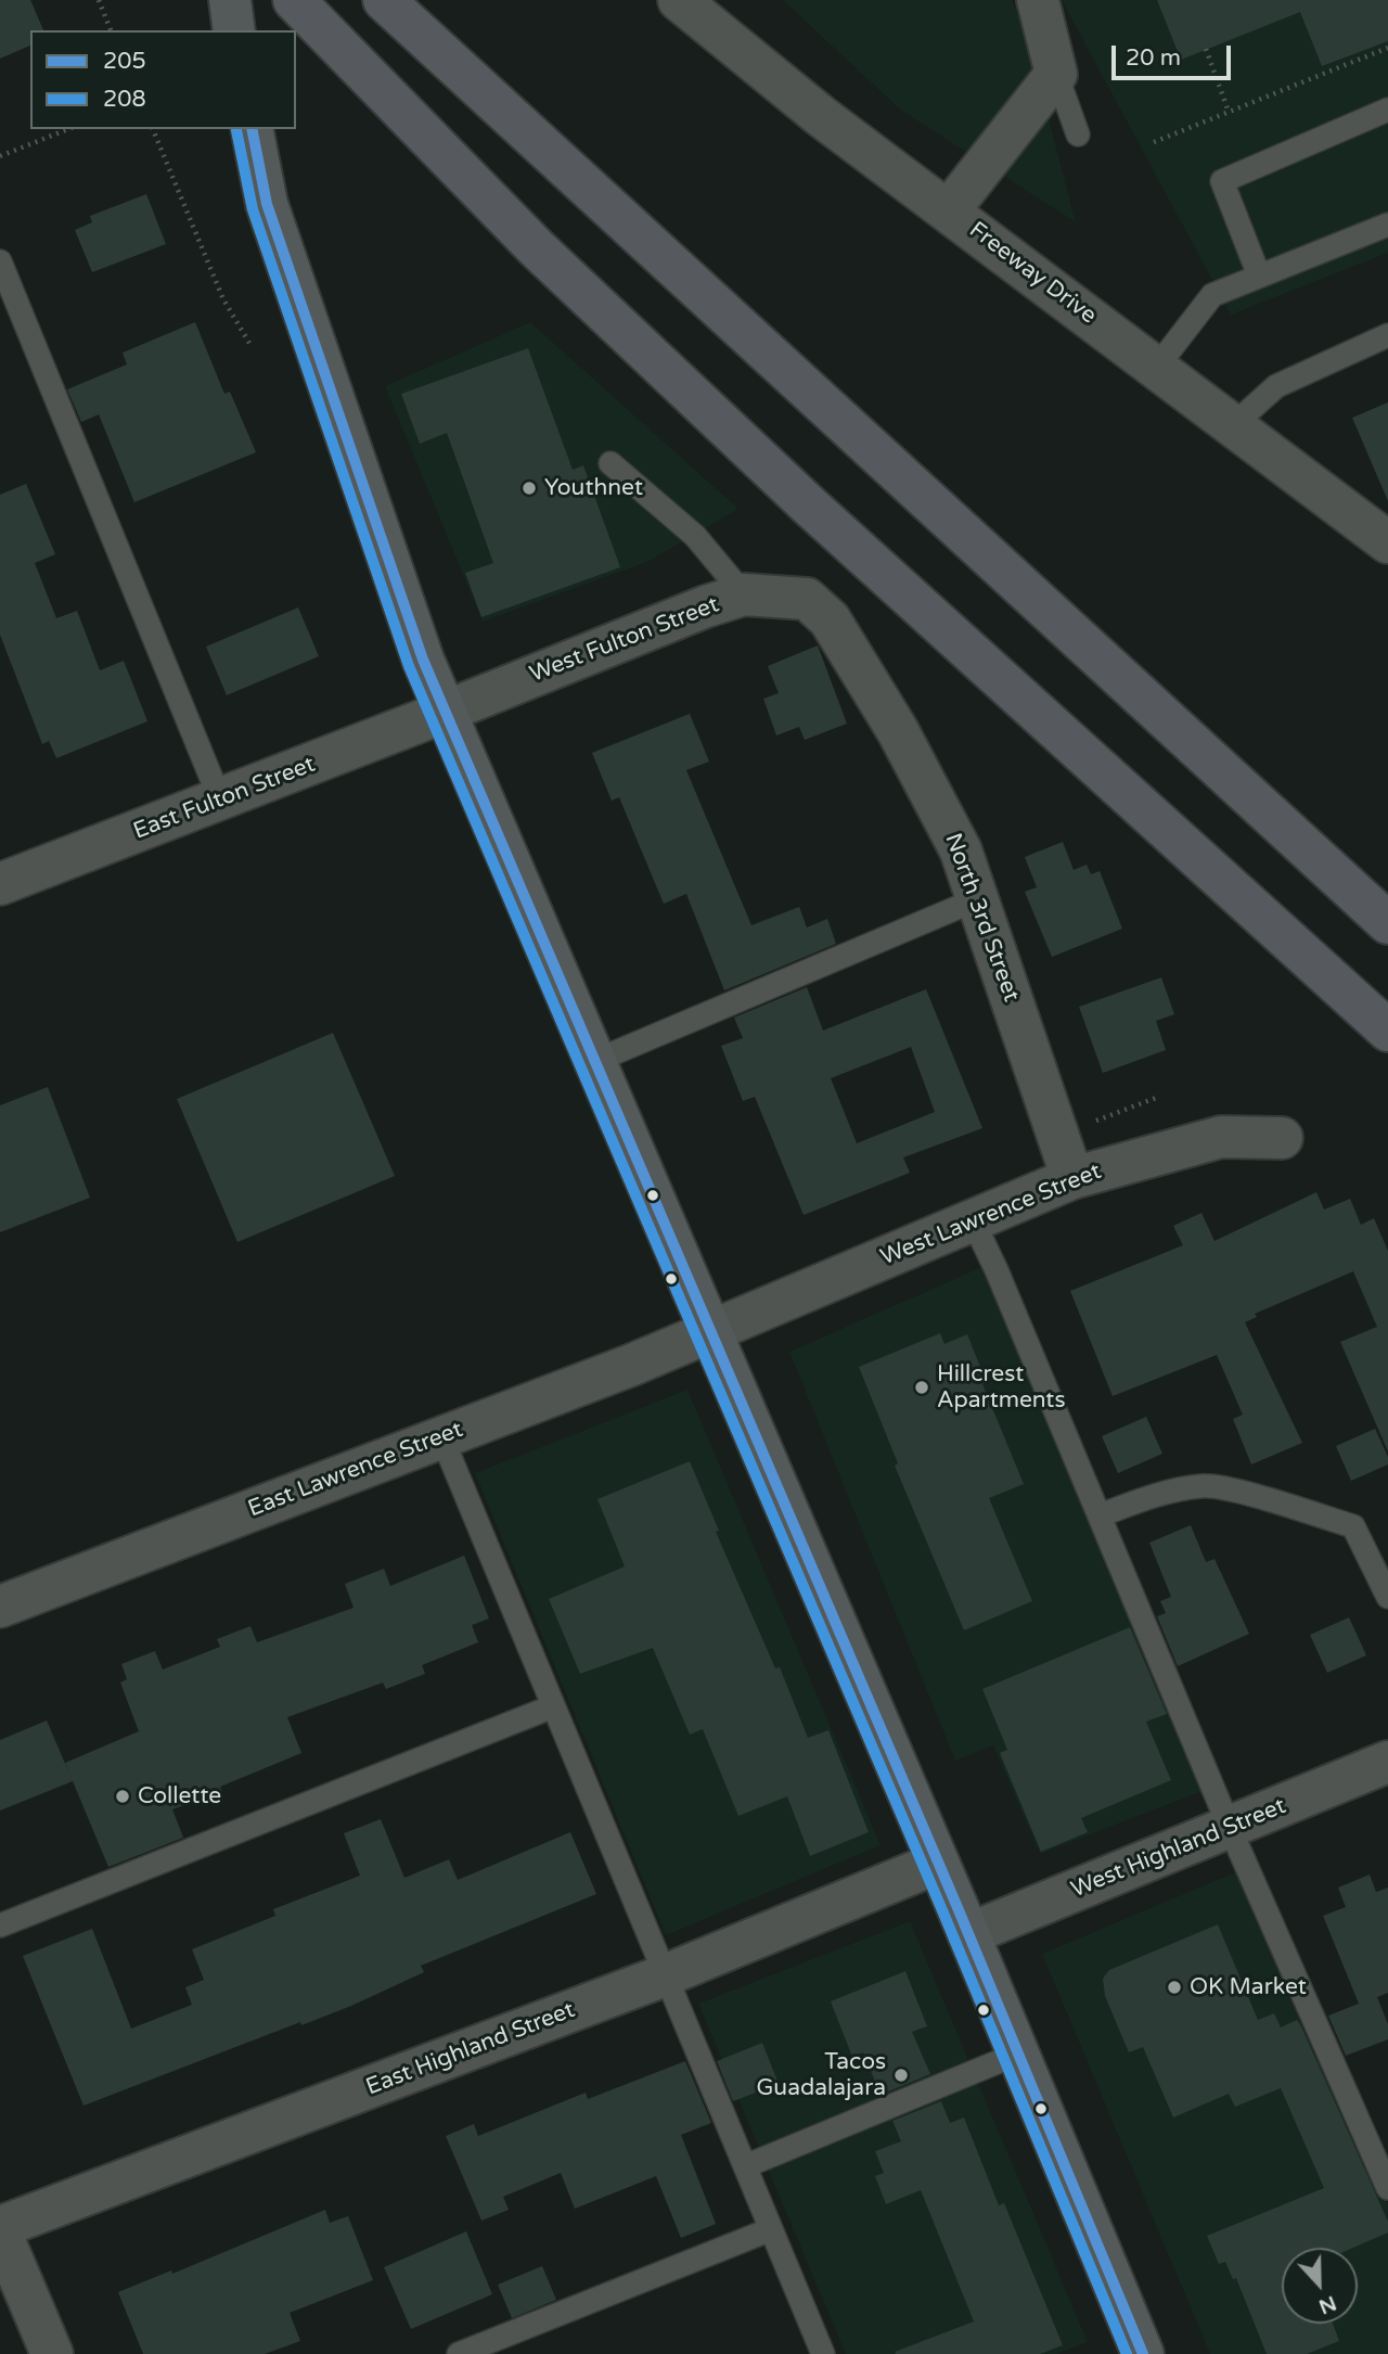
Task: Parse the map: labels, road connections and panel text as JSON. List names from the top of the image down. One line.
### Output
{"streets":{"street":["Freeway Drive","West Fulton Street","East Fulton Street","North 3rd Street","West Lawrence Street","East Lawrence Street","West Highland Street","East Highland Street"]},"crossings":[["West Fulton Street","East Fulton Street"],["West Fulton Street","North 3rd Street"],["North 3rd Street","West Lawrence Street"],["West Lawrence Street","East Lawrence Street"]],"places":["Youthnet","Hillcrest Apartments","Collette","OK Market","Tacos Guadalajara"],"lines":["transit line 205","transit line 208"],"legend":["205","208"],"scale_bar":"20 m","north":"bottom"}
